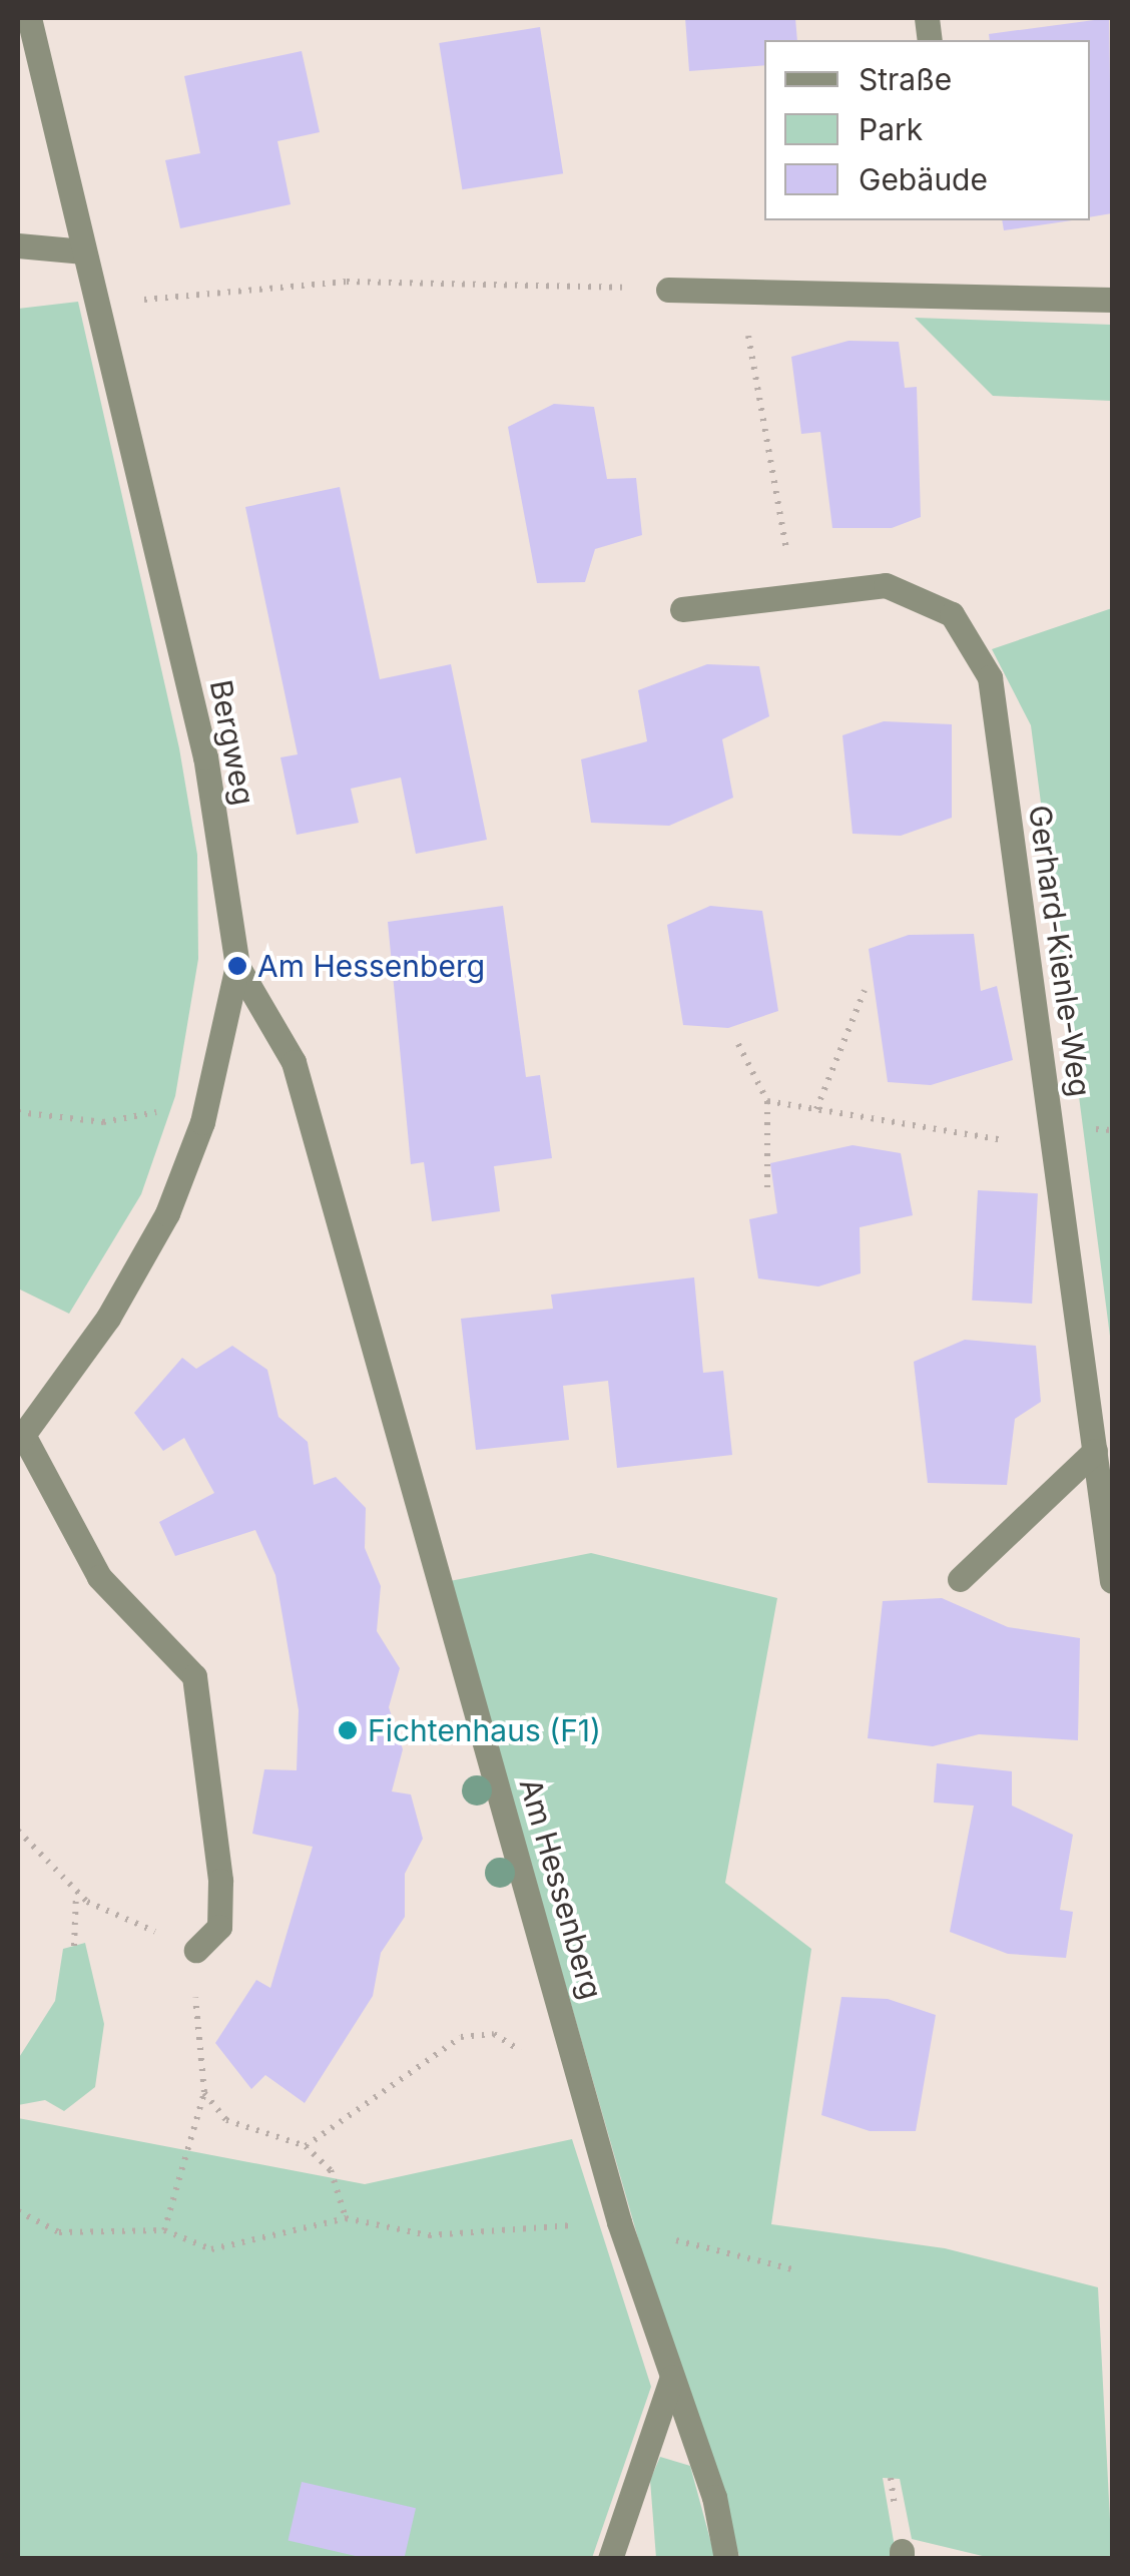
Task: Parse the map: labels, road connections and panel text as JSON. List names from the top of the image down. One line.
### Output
{"streets":{"street":["Bergweg","Gerhard-Kienle-Weg","Am Hessenberg"]},"crossings":[["Bergweg","Am Hessenberg"]],"places":["Am Hessenberg","Fichtenhaus (F1)"],"legend":["Straße","Park","Gebäude"]}
